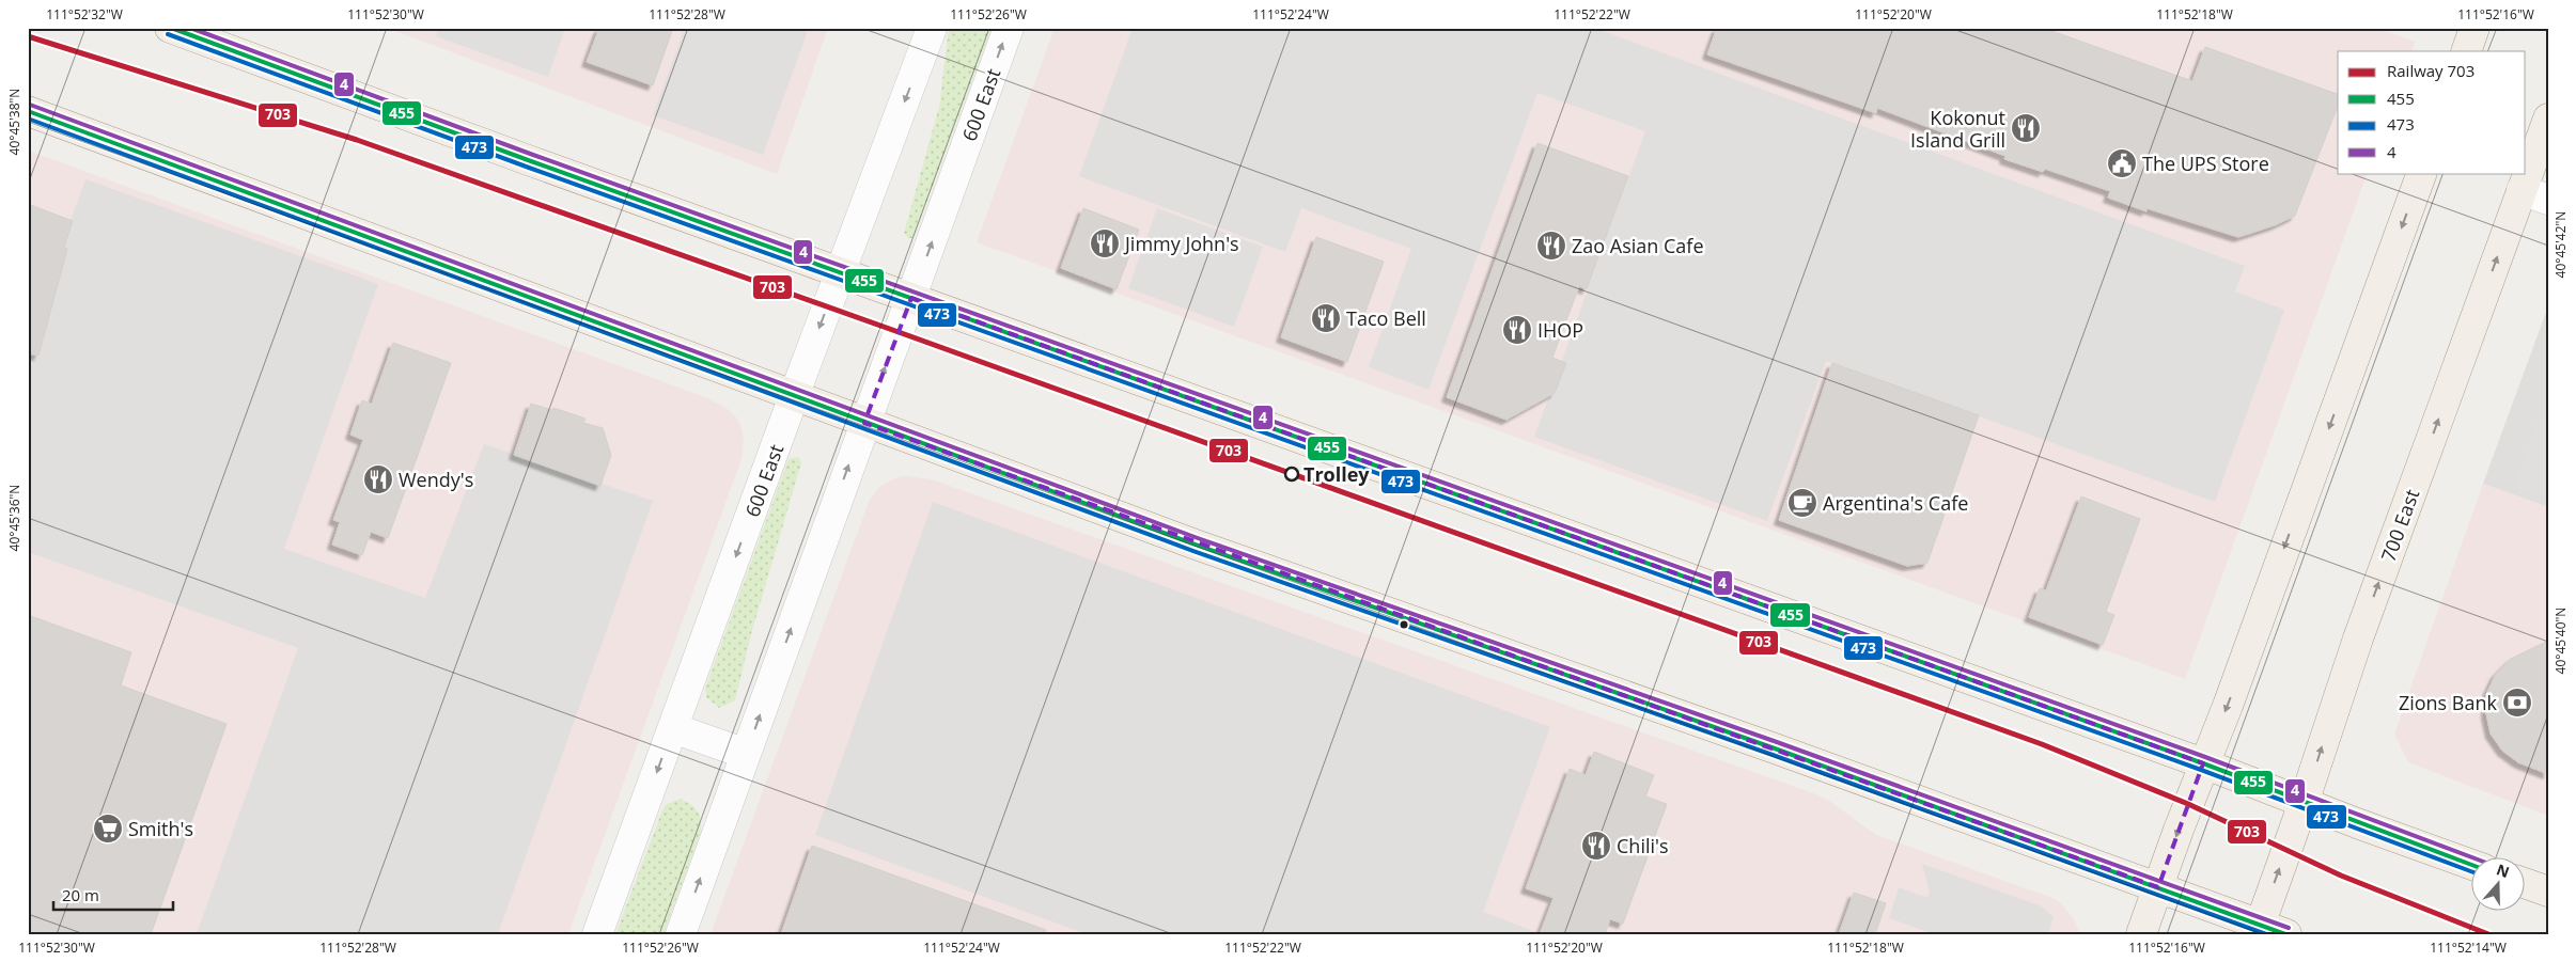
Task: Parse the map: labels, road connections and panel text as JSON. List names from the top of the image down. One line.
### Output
{"streets":{"main road":["700 East"],"street":["600 East"]},"places":{"restaurant":["Kokonut Island Grill","Jimmy John's","Zao Asian Cafe","Taco Bell","IHOP","Wendy's","Chili's"],"public building":["The UPS Store"],"other":["Trolley"],"cafe":["Argentina's Cafe"],"bank":["Zions Bank"],"supermarket":["Smith's"]},"lines":["transit line 455","transit line 4","transit line 473","rail line 703"],"legend":["Railway 703","455","473","4"],"scale_bar":"20 m","north":"top","coordinates":["111°52'32\"W","111°52'30\"W","111°52'28\"W","111°52'26\"W","111°52'24\"W","111°52'22\"W","111°52'20\"W","111°52'18\"W","111°52'16\"W","40°45'38\"N","40°45'42\"N","40°45'36\"N","40°45'40\"N","111°52'14\"W"]}
